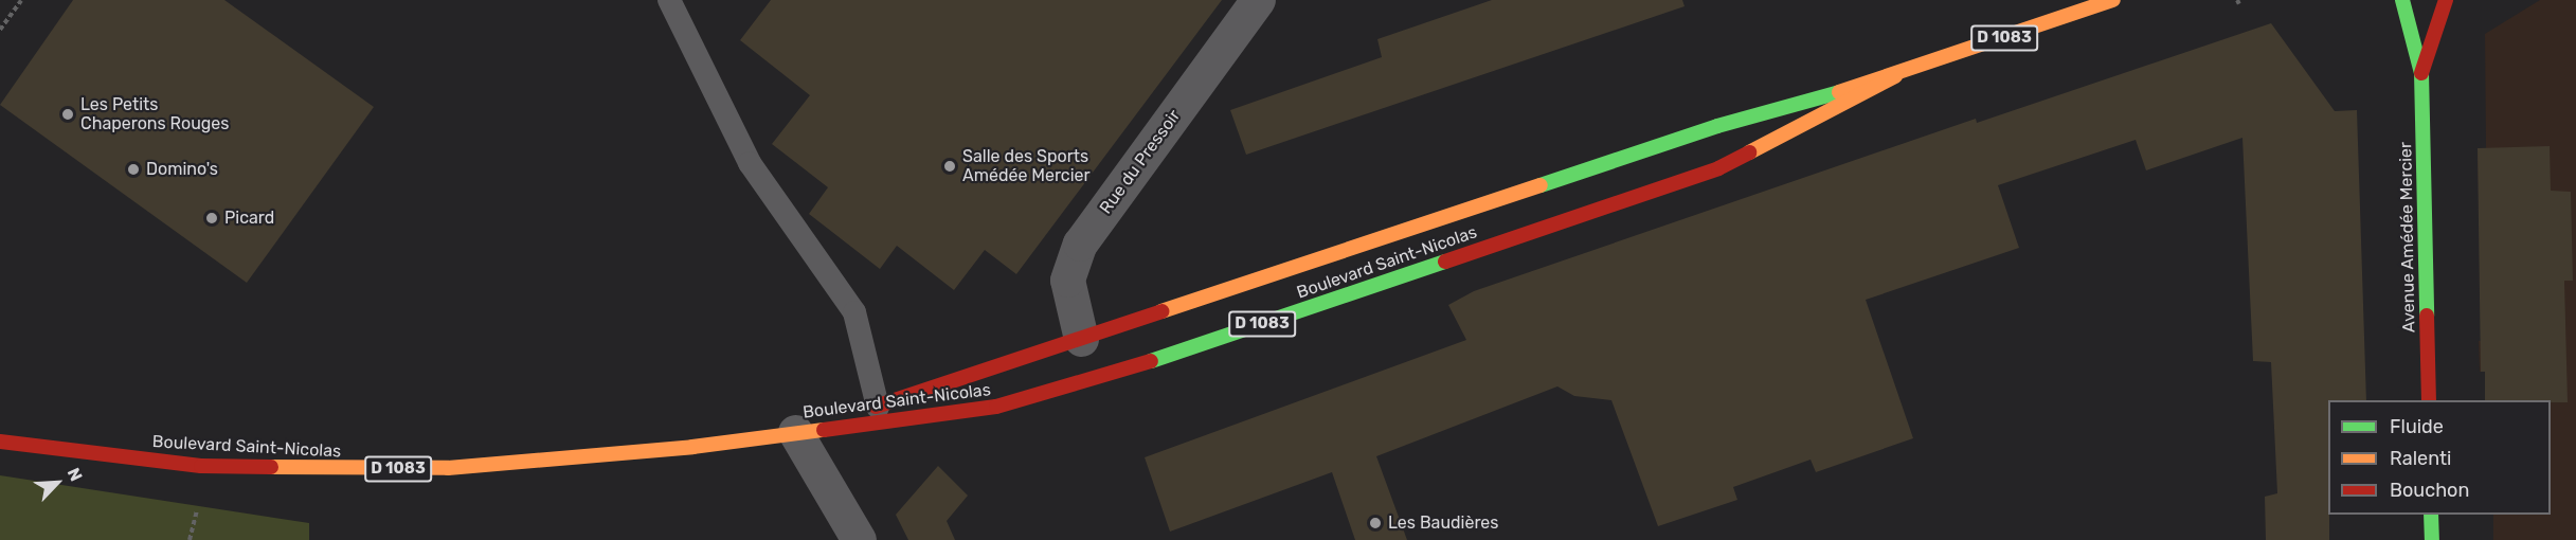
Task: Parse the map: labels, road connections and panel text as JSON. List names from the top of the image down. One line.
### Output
{"streets":{"main road":["D 1083","Avenue Amédée Mercier","Boulevard Saint-Nicolas"],"street":["Rue du Pressoir"]},"crossings":[["Rue du Pressoir","Boulevard Saint-Nicolas"]],"places":["Les Petits Chaperons Rouges","Salle des Sports Amédée Mercier","Domino's","Picard","Les Baudières"],"legend":["Fluide","Ralenti","Bouchon"],"north":"top right"}
